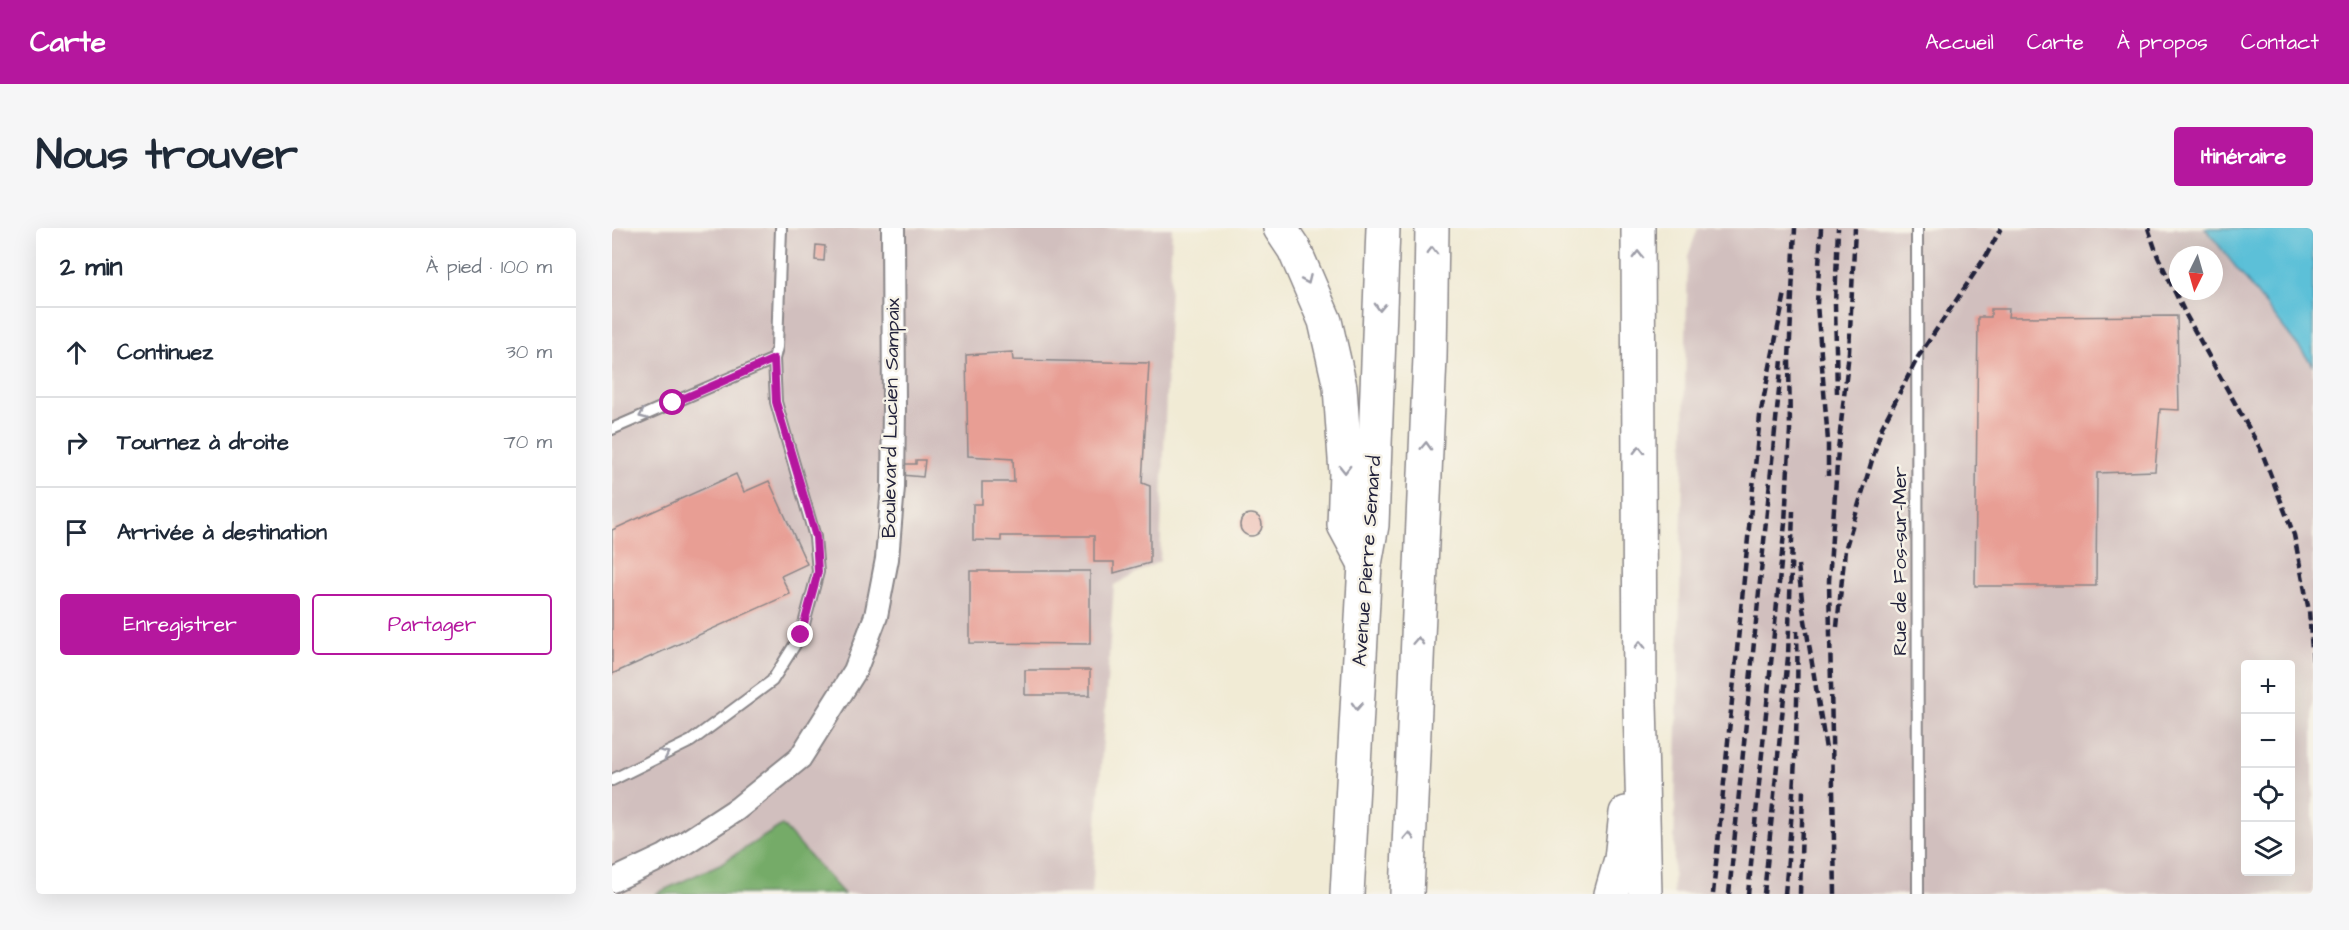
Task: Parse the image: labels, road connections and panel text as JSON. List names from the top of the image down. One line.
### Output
{"streets":{"highway":["Avenue Pierre Semard"],"street":["Boulevard Lucien Sampaix"],"lane":["Rue de Fos-sur-Mer"]},"north":"bottom","page":{"header":"Carte","nav":["Accueil","Carte","À propos","Contact"],"title":"Nous trouver","buttons":["Itinéraire",["Enregistrer","Partager"]],"heading":["2 min","À pied · 100 m"],"list":[["Continuez","30 m"],["Tournez à droite","70 m"],"Arrivée à destination"],"map_buttons":["+","−"]}}
